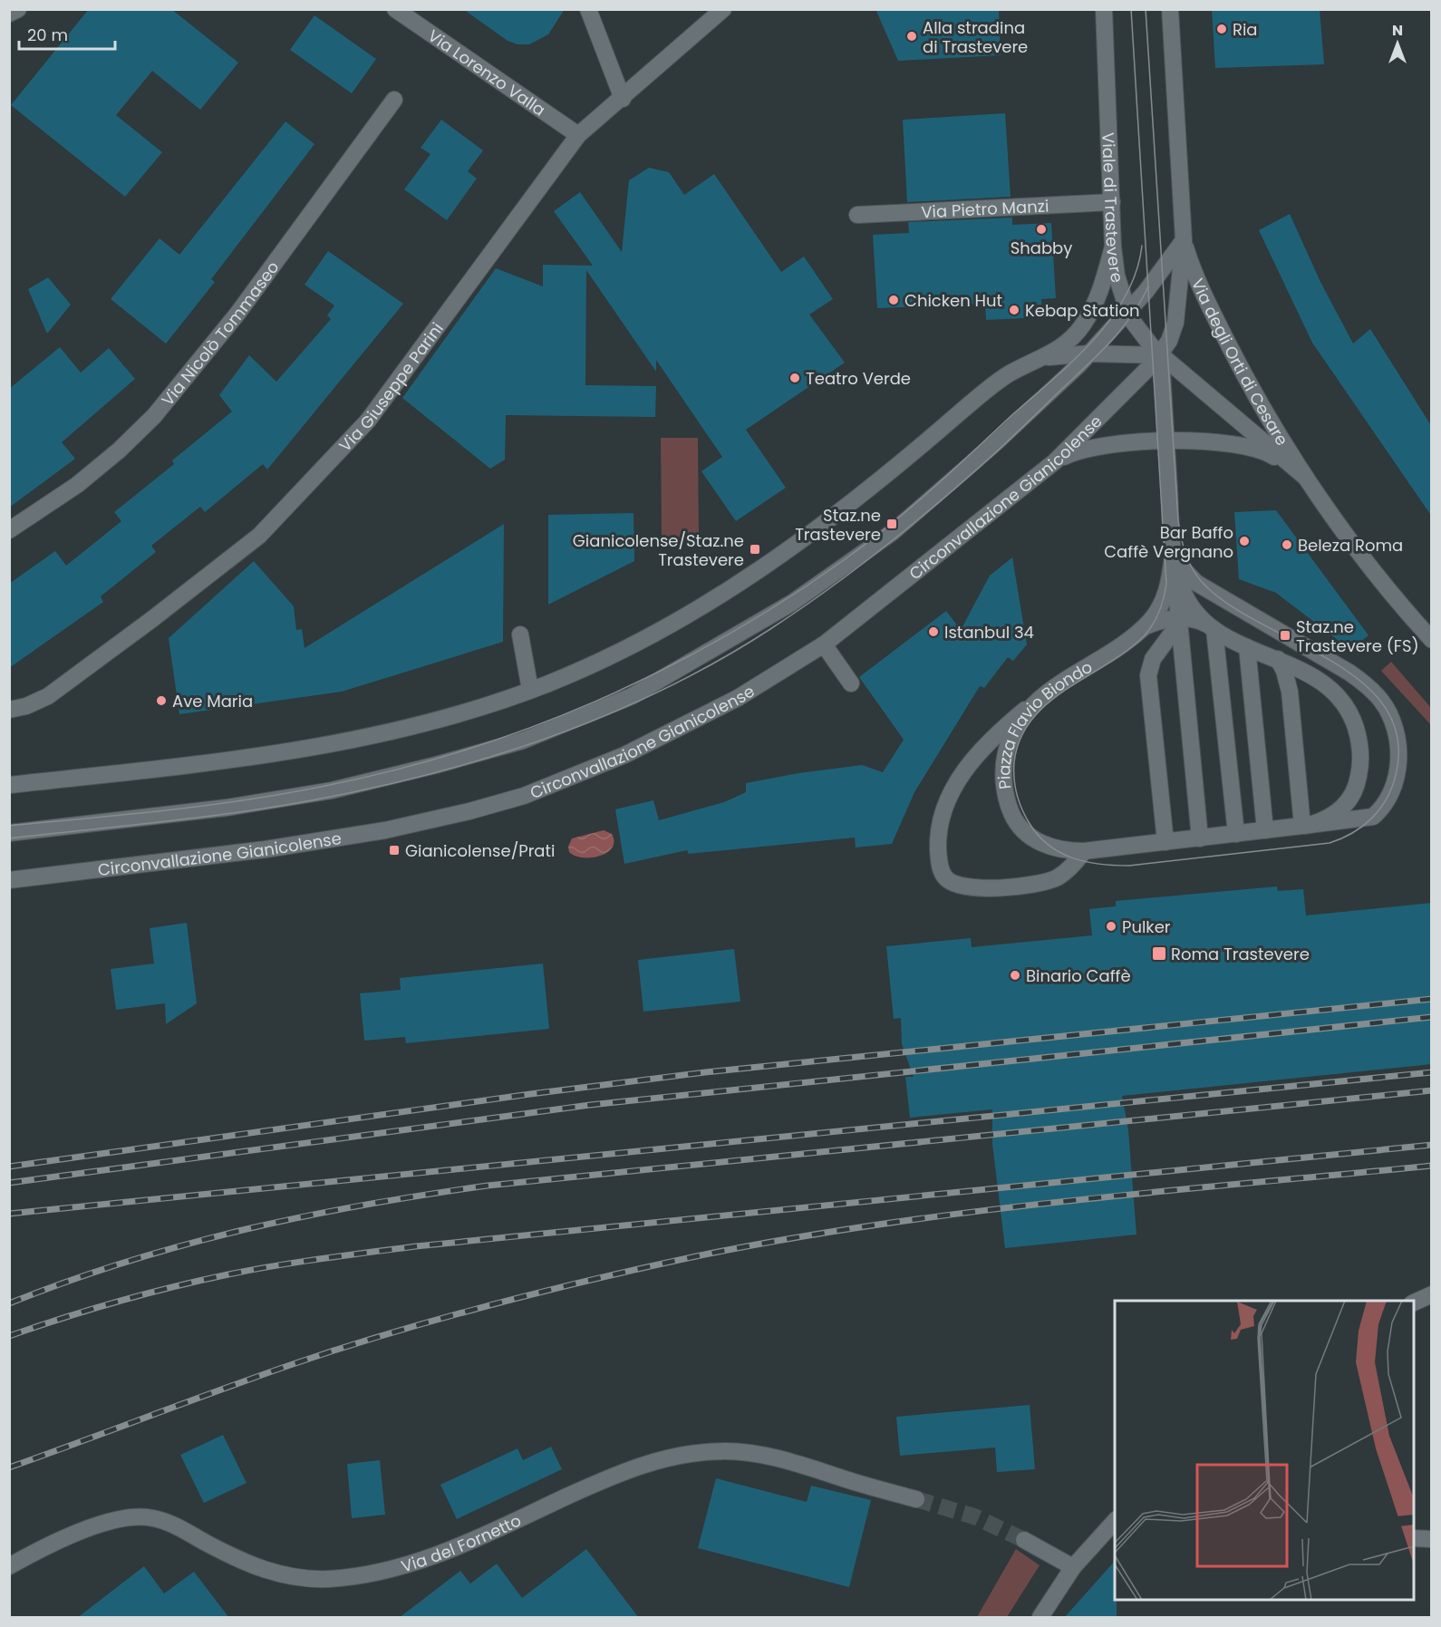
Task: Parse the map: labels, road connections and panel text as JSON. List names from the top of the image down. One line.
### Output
{"streets":{"street":["Via Lorenzo Valla","Viale di Trastevere","Via Pietro Manzi","Via Nicolò Tommaseo","Via degli Orti di Cesare","Via Giuseppe Parini","Circonvallazione Gianicolense","Piazza Flavio Biondo","Via del Fornetto"]},"crossings":[["Via Lorenzo Valla","Via Giuseppe Parini"],["Viale di Trastevere","Via Pietro Manzi"],["Viale di Trastevere","Via degli Orti di Cesare"],["Viale di Trastevere","Circonvallazione Gianicolense"],["Via degli Orti di Cesare","Circonvallazione Gianicolense"]],"places":{"other":["Ria","Alla stradina di Trastevere","Shabby","Chicken Hut","Kebap Station","Teatro Verde","Bar Baffo Caffè Vergnano","Beleza Roma","Istanbul 34","Ave Maria","Pulker","Binario Caffè"],"transit":["Staz.ne Trastevere","Gianicolense/Staz.ne Trastevere","Staz.ne Trastevere (FS)","Gianicolense/Prati","Roma Trastevere"]},"scale_bar":"20 m","north":"top"}
